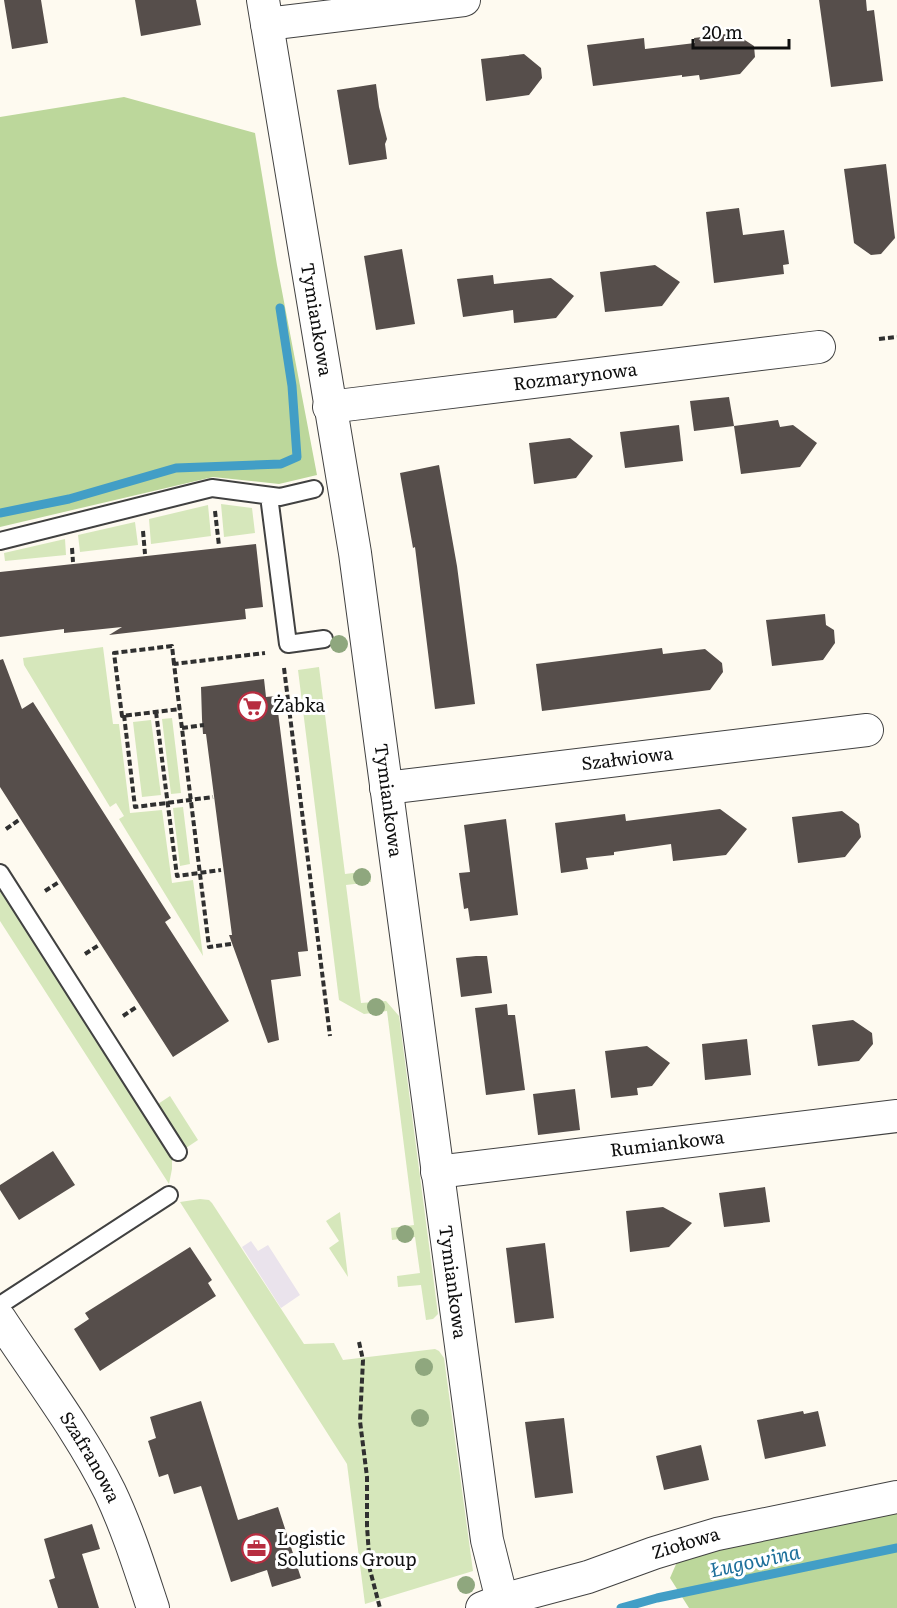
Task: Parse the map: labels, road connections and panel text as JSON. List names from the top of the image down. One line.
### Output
{"streets":{"street":["Tymiankowa","Rozmarynowa","Szałwiowa","Rumiankowa","Szafranowa","Ziołowa"]},"crossings":[["Tymiankowa","Rozmarynowa"],["Tymiankowa","Szałwiowa"],["Tymiankowa","Rumiankowa"],["Tymiankowa","Ziołowa"]],"water":["Ługowina"],"places":{"supermarket":["Żabka"],"office":["Logistic Solutions Group"]},"scale_bar":"20 m"}
